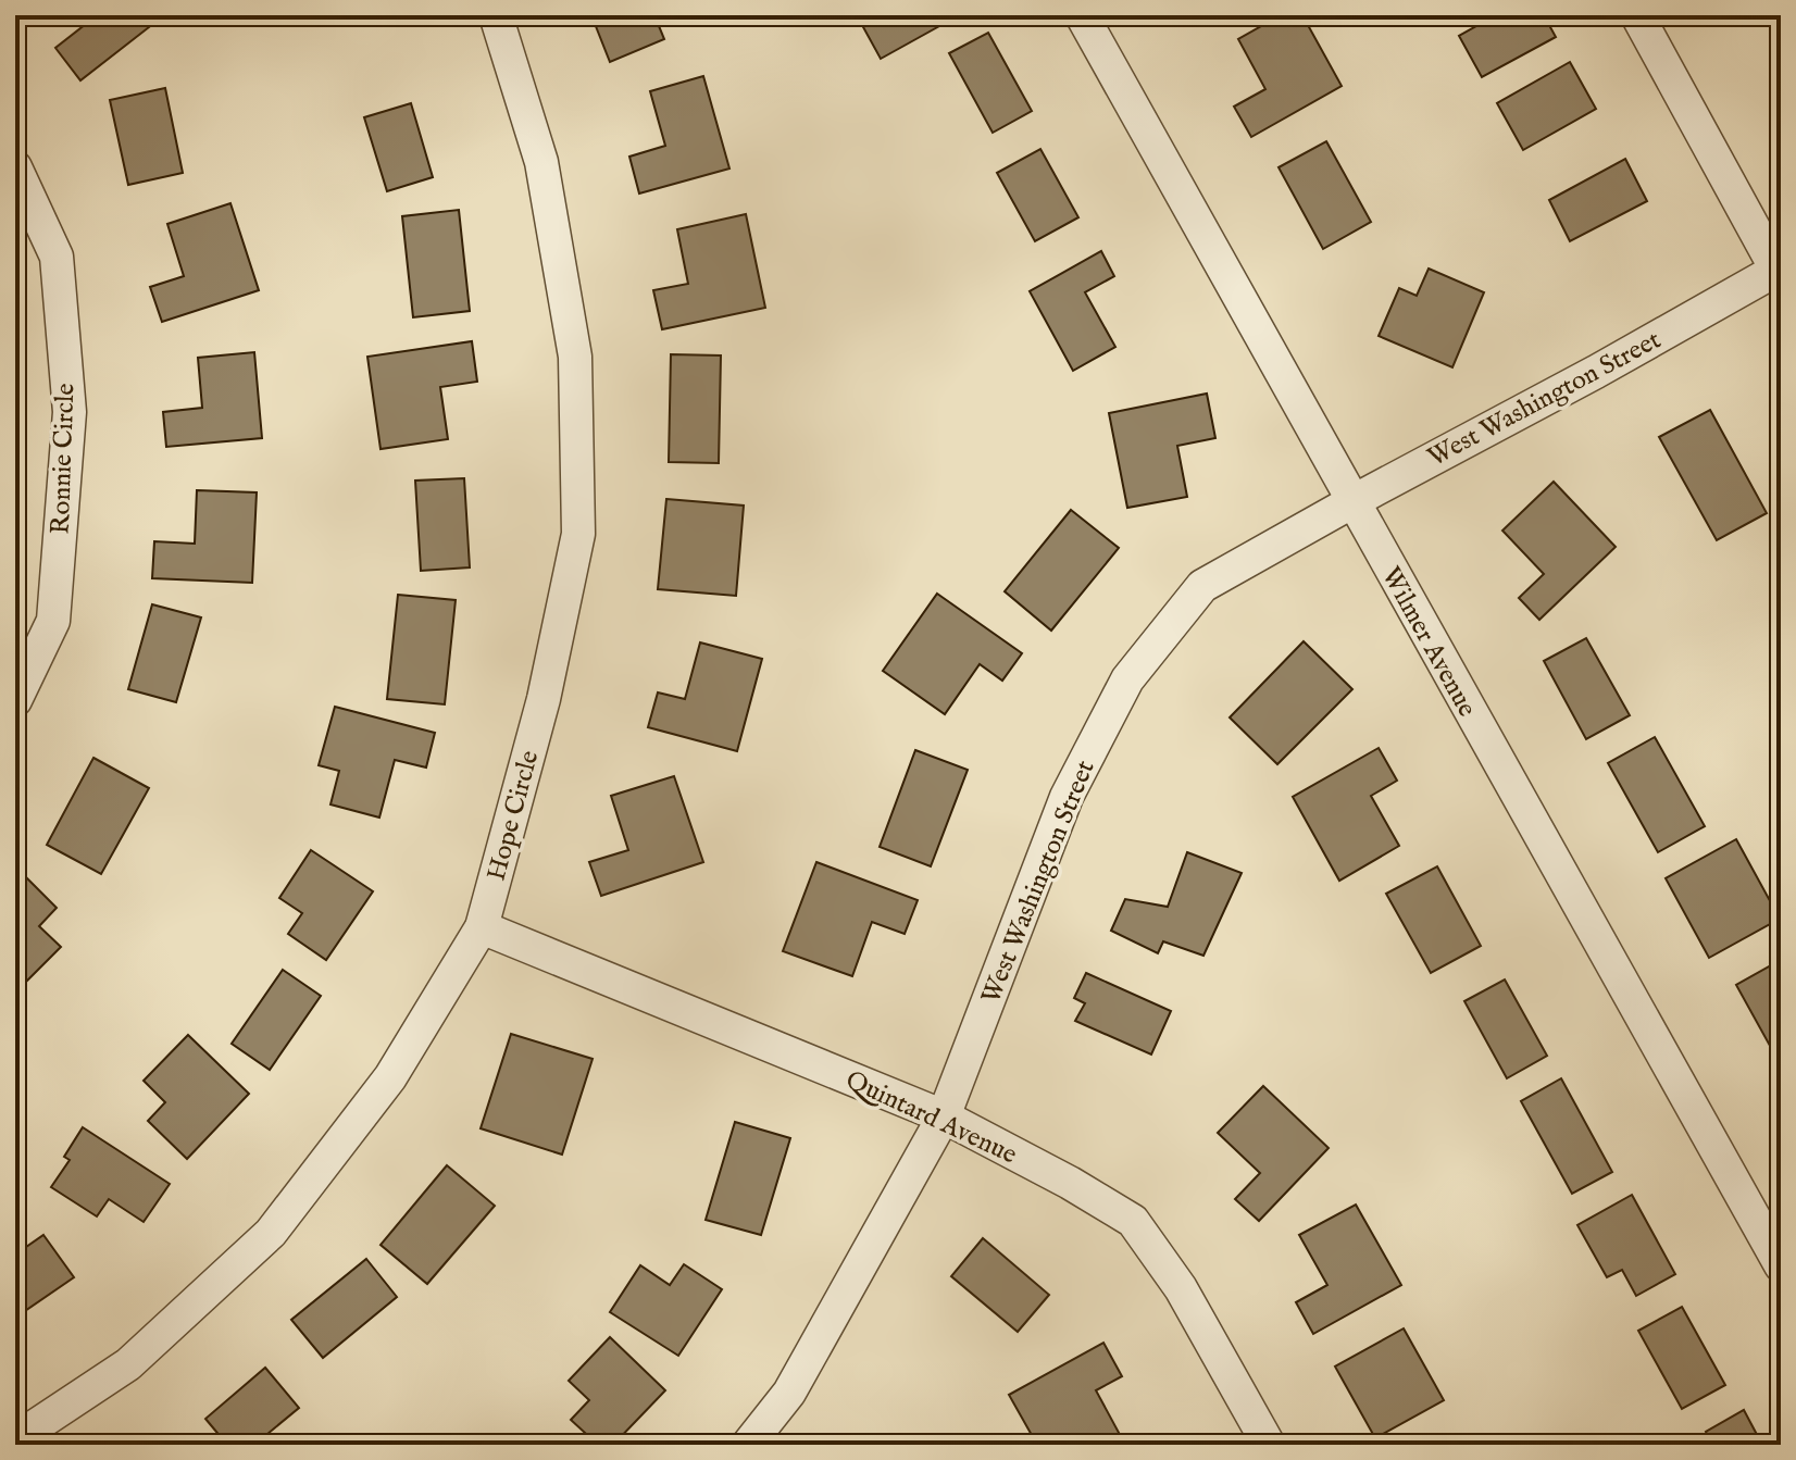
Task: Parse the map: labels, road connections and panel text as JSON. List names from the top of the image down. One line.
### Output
{"streets":{"street":["West Washington Street","Ronnie Circle","Wilmer Avenue","Hope Circle","Quintard Avenue"]},"crossings":[["West Washington Street","Wilmer Avenue"],["West Washington Street","Quintard Avenue"],["Hope Circle","Quintard Avenue"]]}
